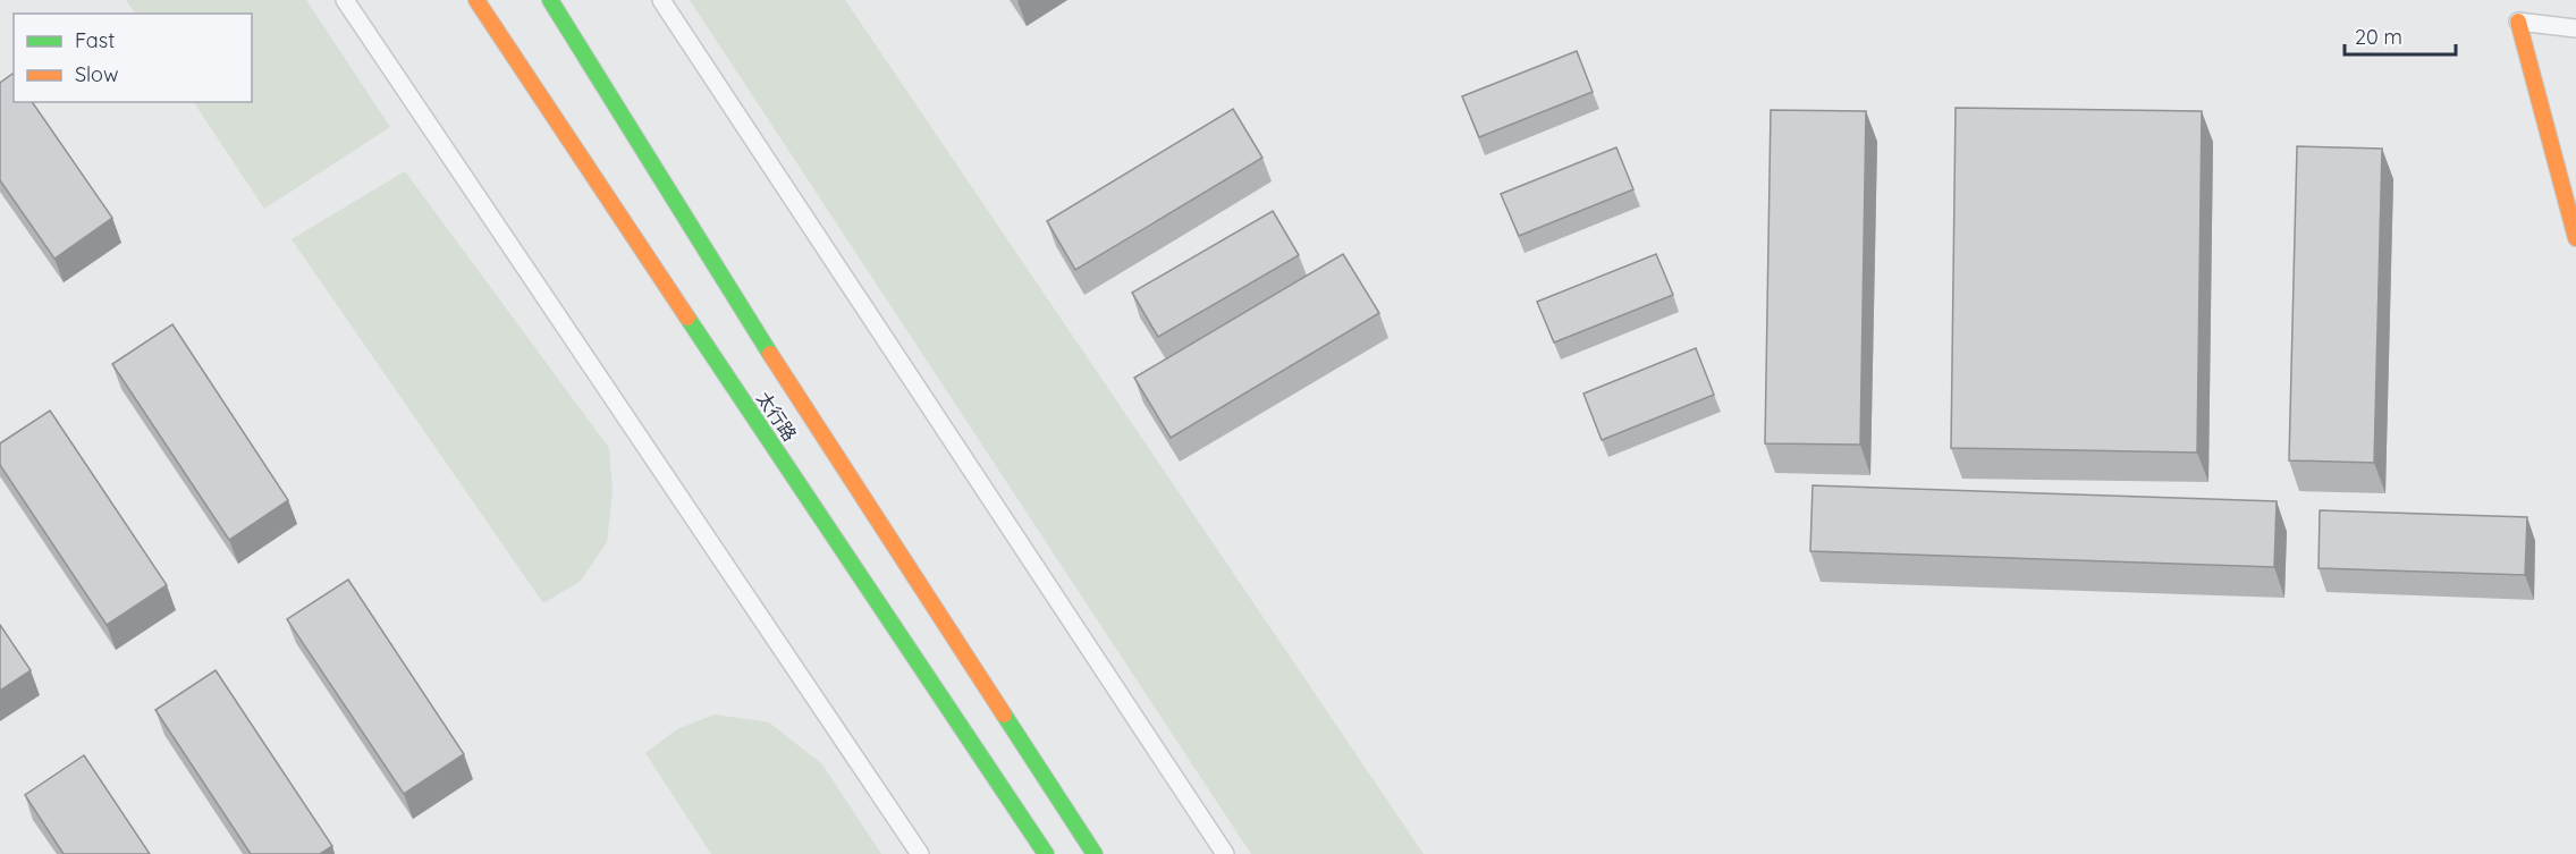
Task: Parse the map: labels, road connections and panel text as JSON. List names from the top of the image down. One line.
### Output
{"streets":{"main road":["太行路"]},"legend":["Fast","Slow"],"scale_bar":"20 m"}
